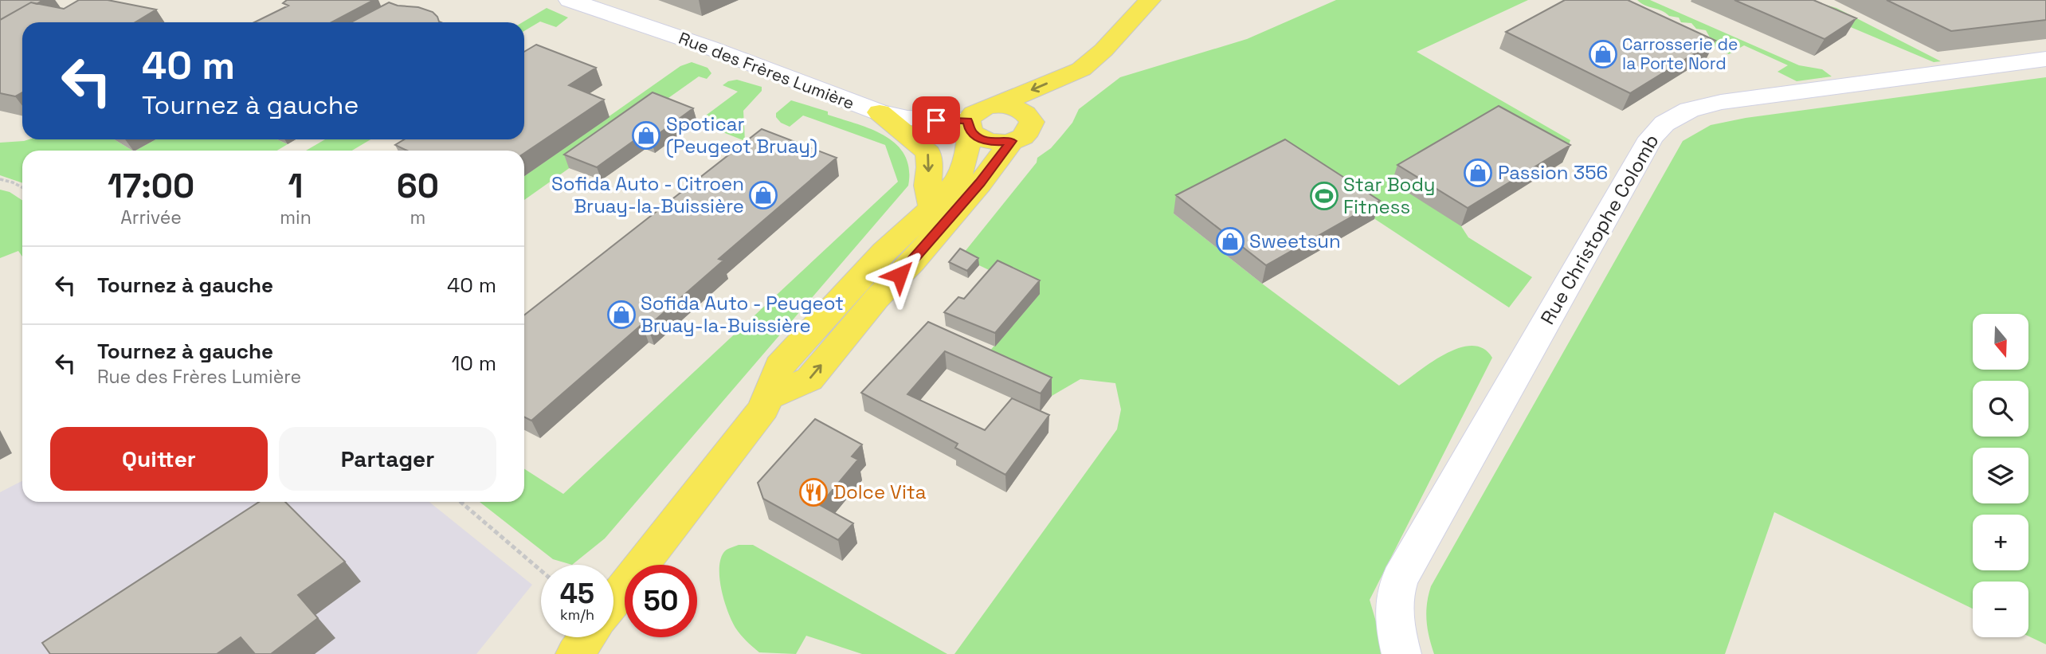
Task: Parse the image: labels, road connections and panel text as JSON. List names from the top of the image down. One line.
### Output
{"streets":{"street":["Rue des Frères Lumière","Rue Christophe Colomb"]},"places":{"shop":["Carrosserie de la Porte Nord","Spoticar (Peugeot Bruay)","Passion 356","Sofida Auto - Citroen Bruay-la-Buissière","Sweetsun","Sofida Auto - Peugeot Bruay-la-Buissière"],"sports":["Star Body Fitness"],"restaurant":["Dolce Vita"]},"north":"bottom","page":{"turn":["40 m","Tournez à gauche"],"eta":["17:00","Arrivée","1","min","60","m"],"list":[{"name":"Tournez à gauche","value":"40 m"},{"name":"Tournez à gauche","note":"Rue des Frères Lumière","value":"10 m"}],"map_buttons":["+","−"],"buttons":["Quitter","Partager"],"speed":"45 km/h","limit":"50"}}
